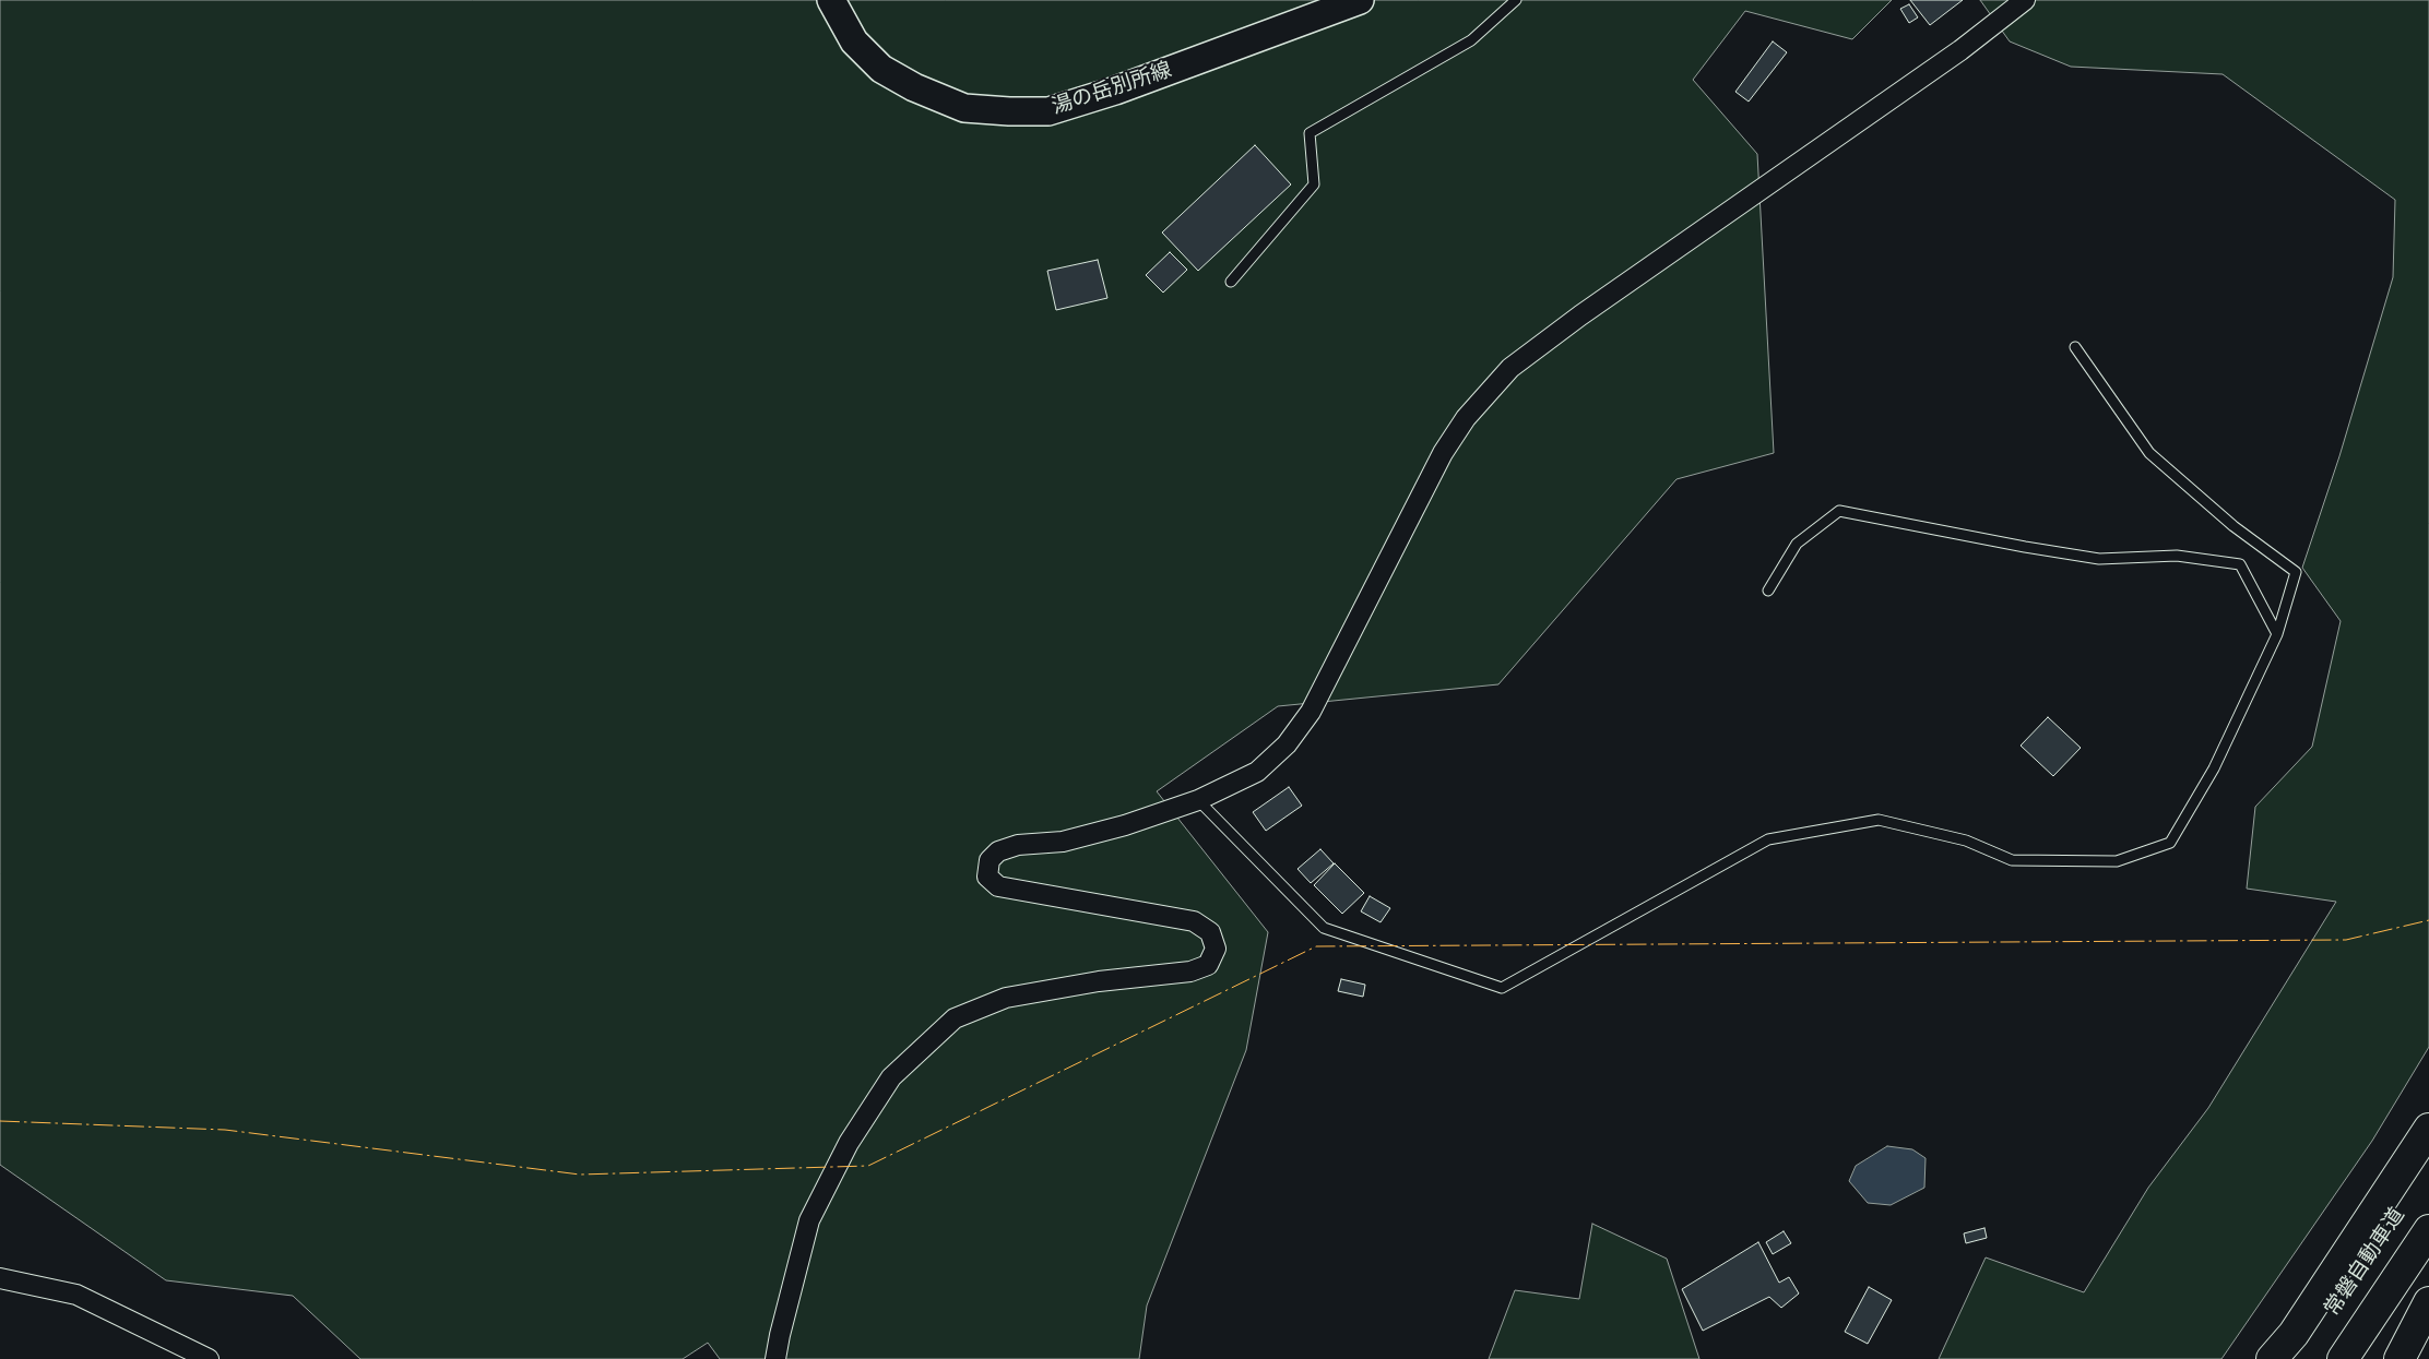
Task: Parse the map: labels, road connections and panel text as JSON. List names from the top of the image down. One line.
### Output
{"streets":{"highway":["常磐自動車道"],"main road":["湯の岳別所線"]}}
